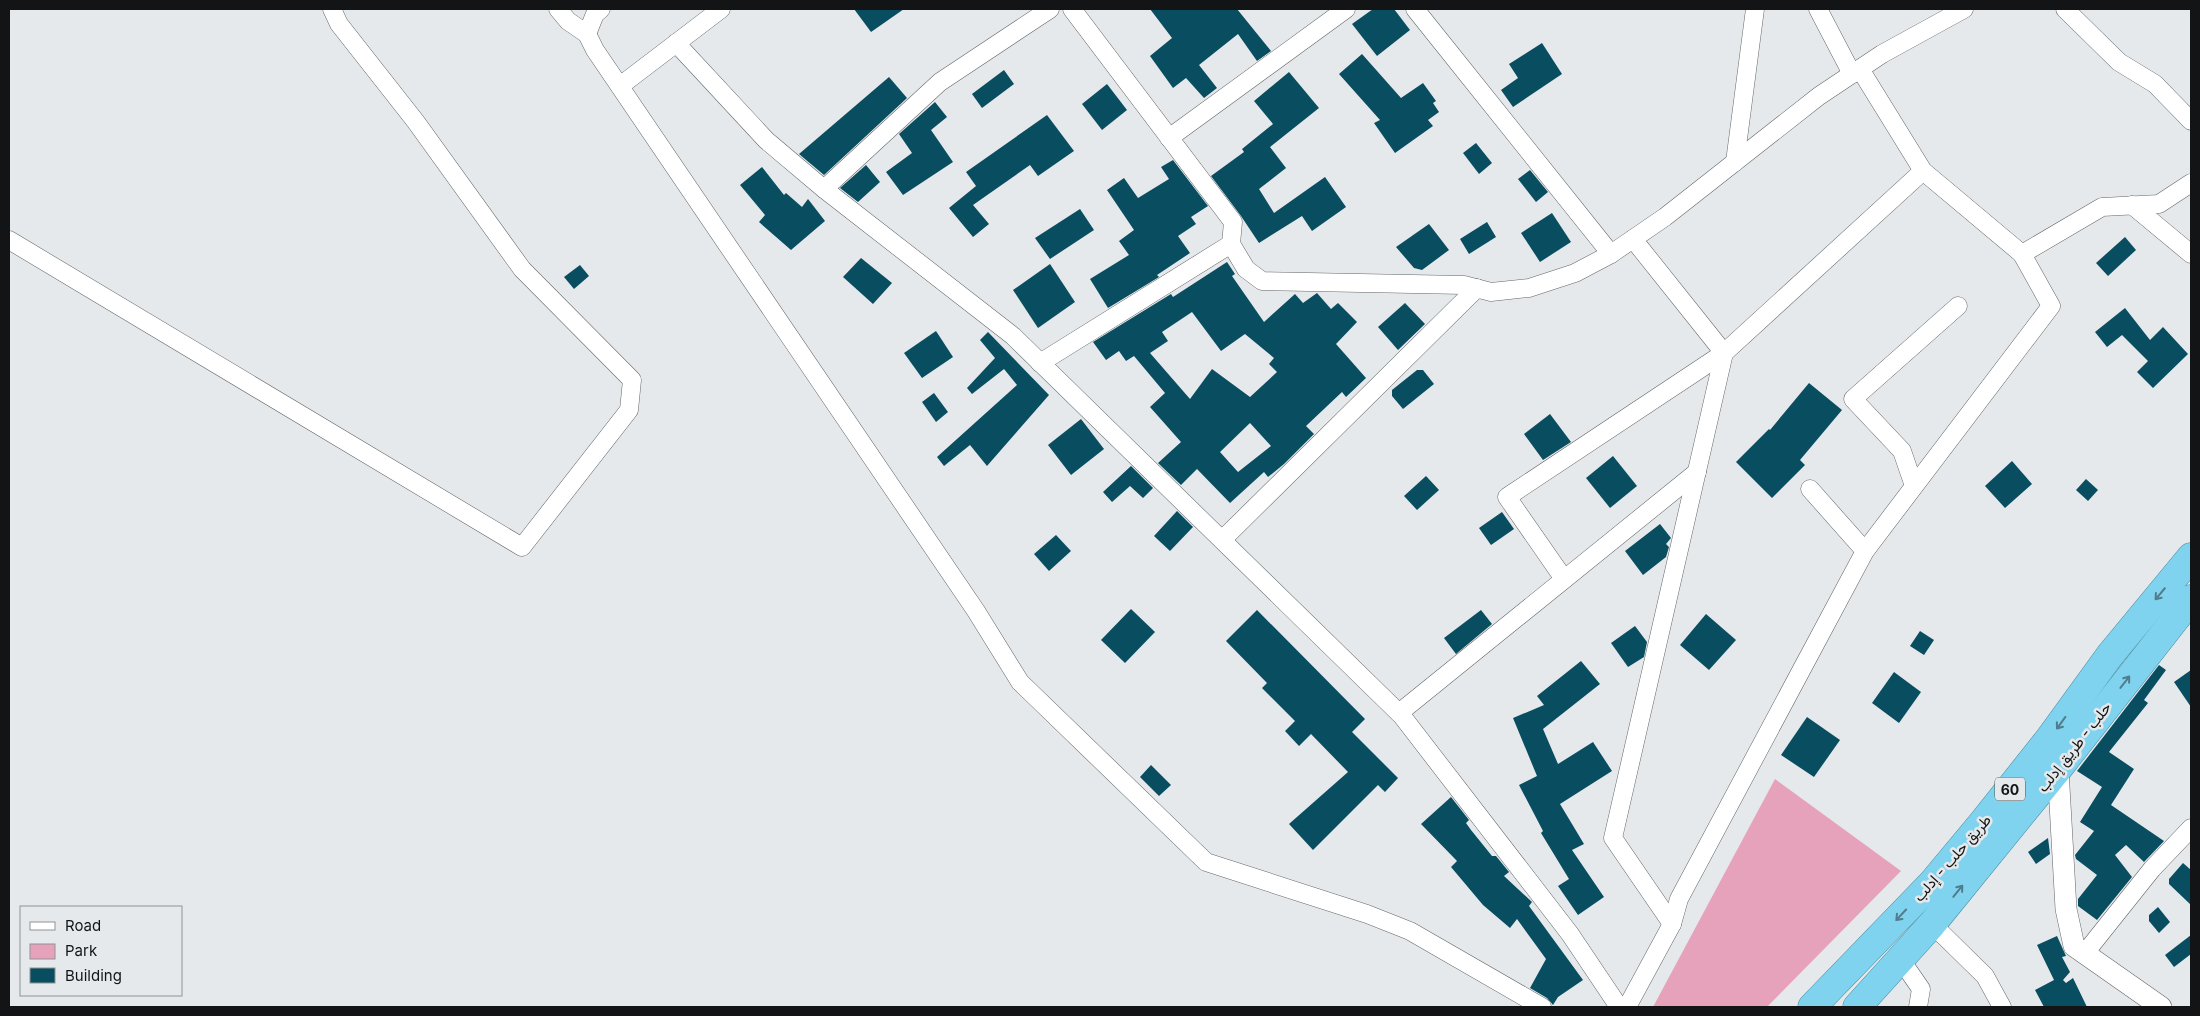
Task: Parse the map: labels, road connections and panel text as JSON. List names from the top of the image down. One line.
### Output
{"streets":{"highway":["حلب - طريق إدلب","60","طريق حلب - إدلب"]},"one_way":["حلب - طريق إدلب","طريق حلب - إدلب"],"legend":["Road","Park","Building"]}
